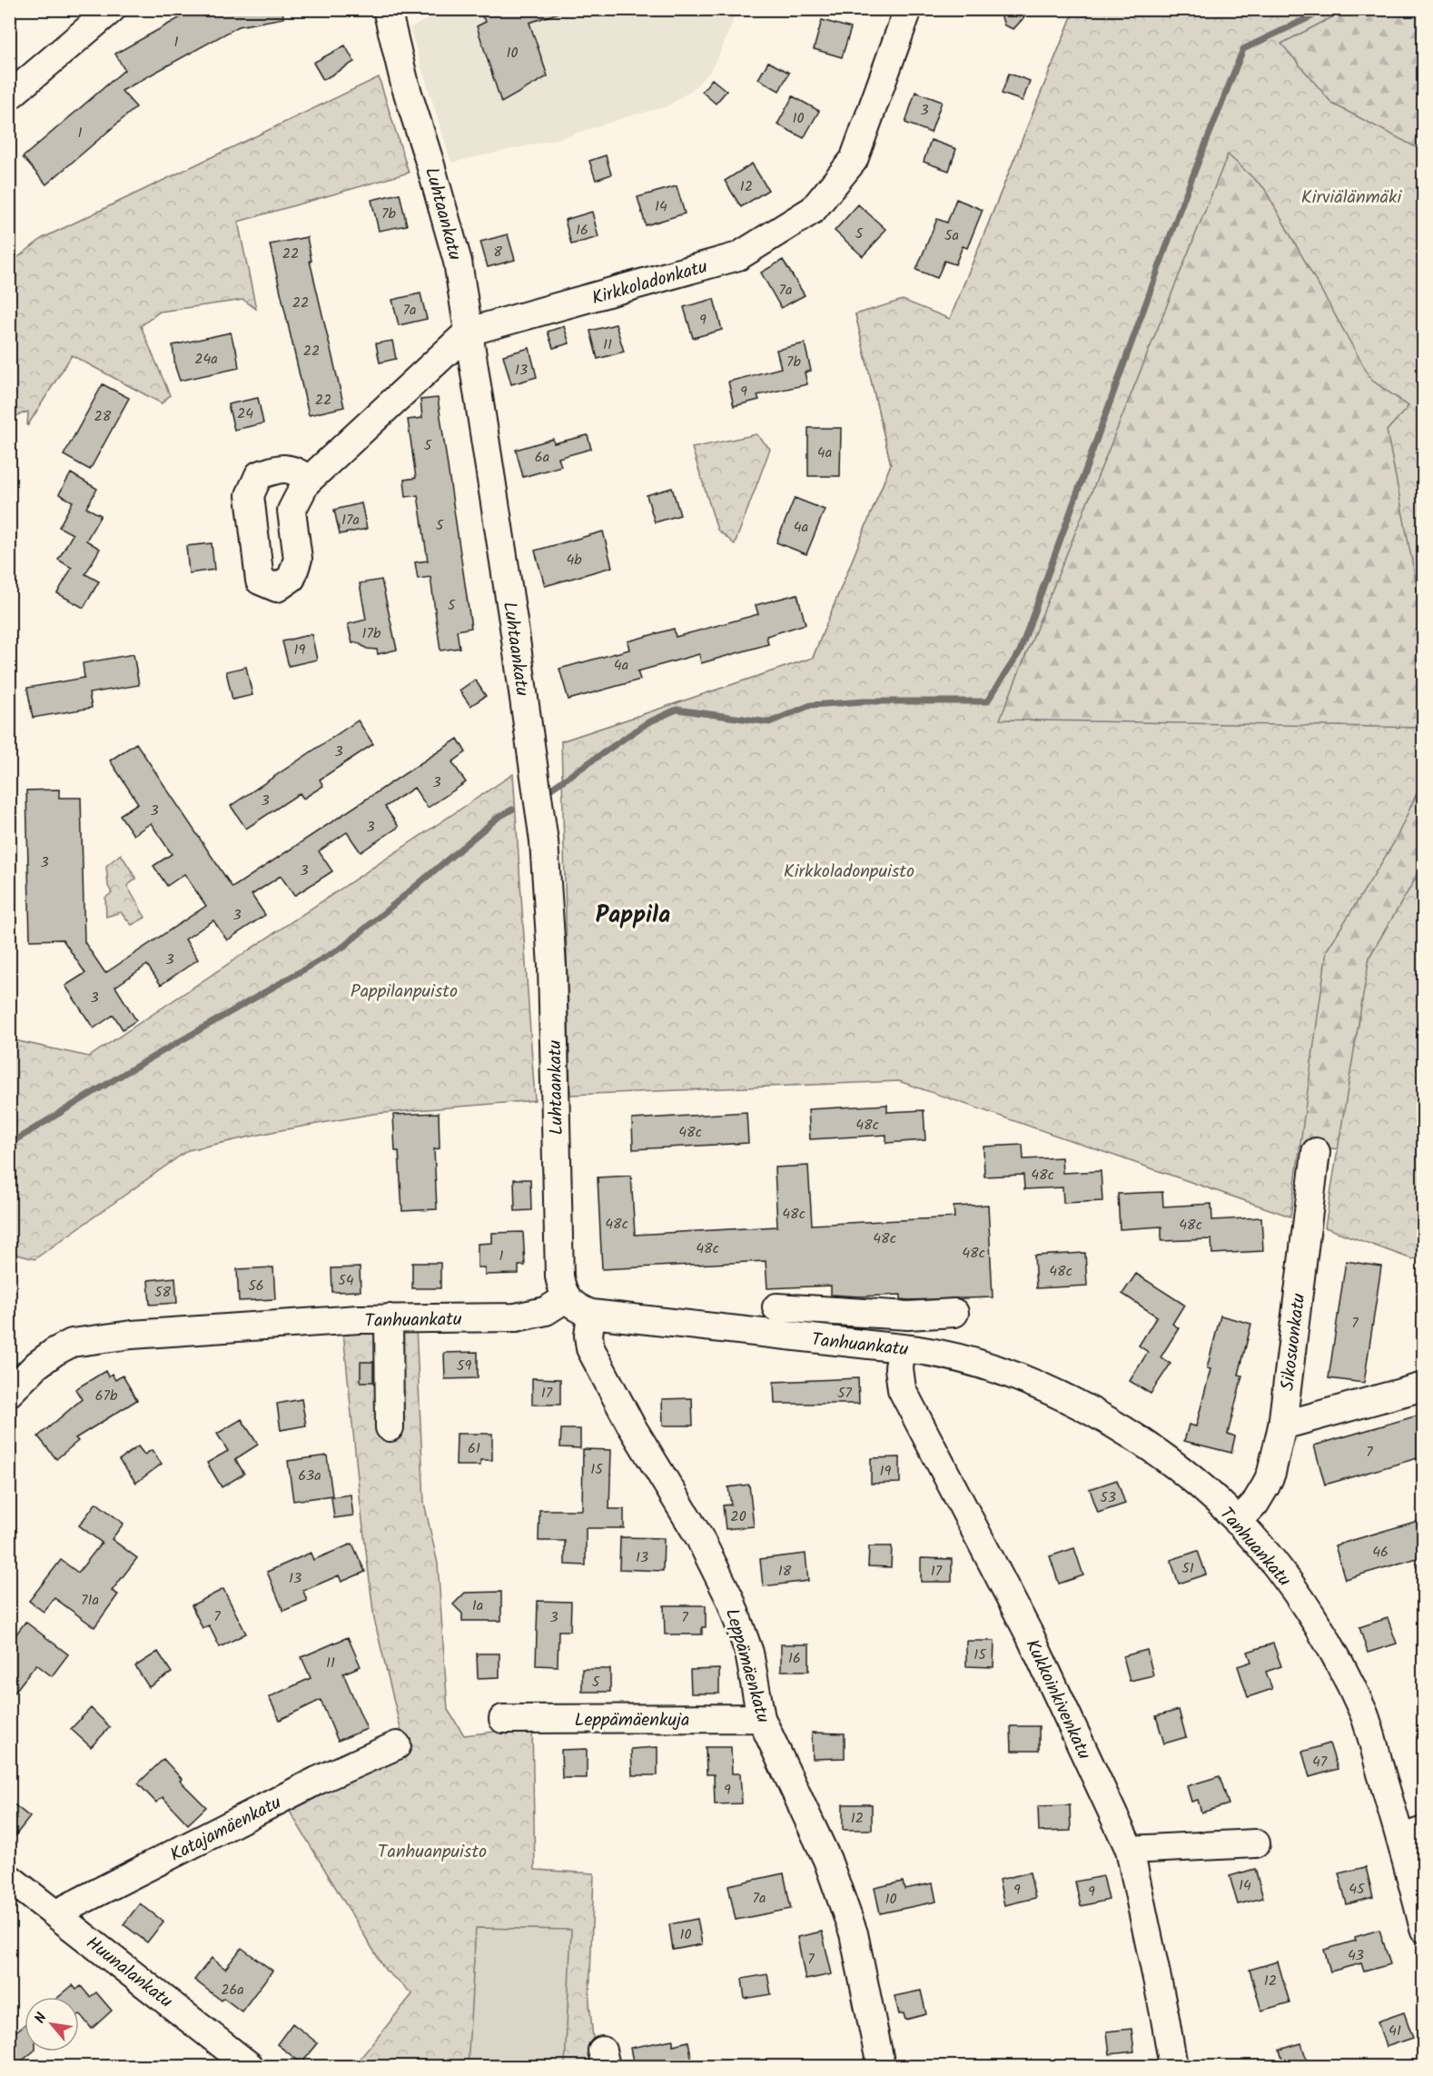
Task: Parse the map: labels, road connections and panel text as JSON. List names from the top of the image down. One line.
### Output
{"streets":{"street":["Luhtaankatu","Kirkkoladonkatu","Tanhuankatu","Sikosuonkatu","Leppämäenkatu","Kukkoinkivenkatu","Leppämäenkuja","Katajamäenkatu","Huunalankatu"]},"crossings":[["Luhtaankatu","Kirkkoladonkatu"],["Luhtaankatu","Tanhuankatu"],["Tanhuankatu","Sikosuonkatu"],["Tanhuankatu","Leppämäenkatu"],["Tanhuankatu","Kukkoinkivenkatu"],["Leppämäenkatu","Leppämäenkuja"],["Katajamäenkatu","Huunalankatu"]],"districts":["Pappila"],"parks":["Kirviälänmäki","Kirkkoladonpuisto","Pappilanpuisto","Tanhuanpuisto"],"house_numbers":["1","10","3","10","1","12","14","7b","16","5","5a","8","22","7a","22","7a","9","11","22","24a","7b","13","9","22","24","28","5","4a","6a","17a","5","4a","4b","5","17b","19","4a","3","3","3","3","3","3","3","3","3","3","48c","48c","48c","48c","48c","48c","48c","48c","48c","1","48c","54","56","58","7","59","17","57","67b","61","7","15","19","63a","53","20","46","13","51","18","17","13","71a","1a","7","3","7","15","16","11","5","47","9","12","14","45","9","9","7a","10","10","43","7","12","26a","41"],"north":"top left"}
